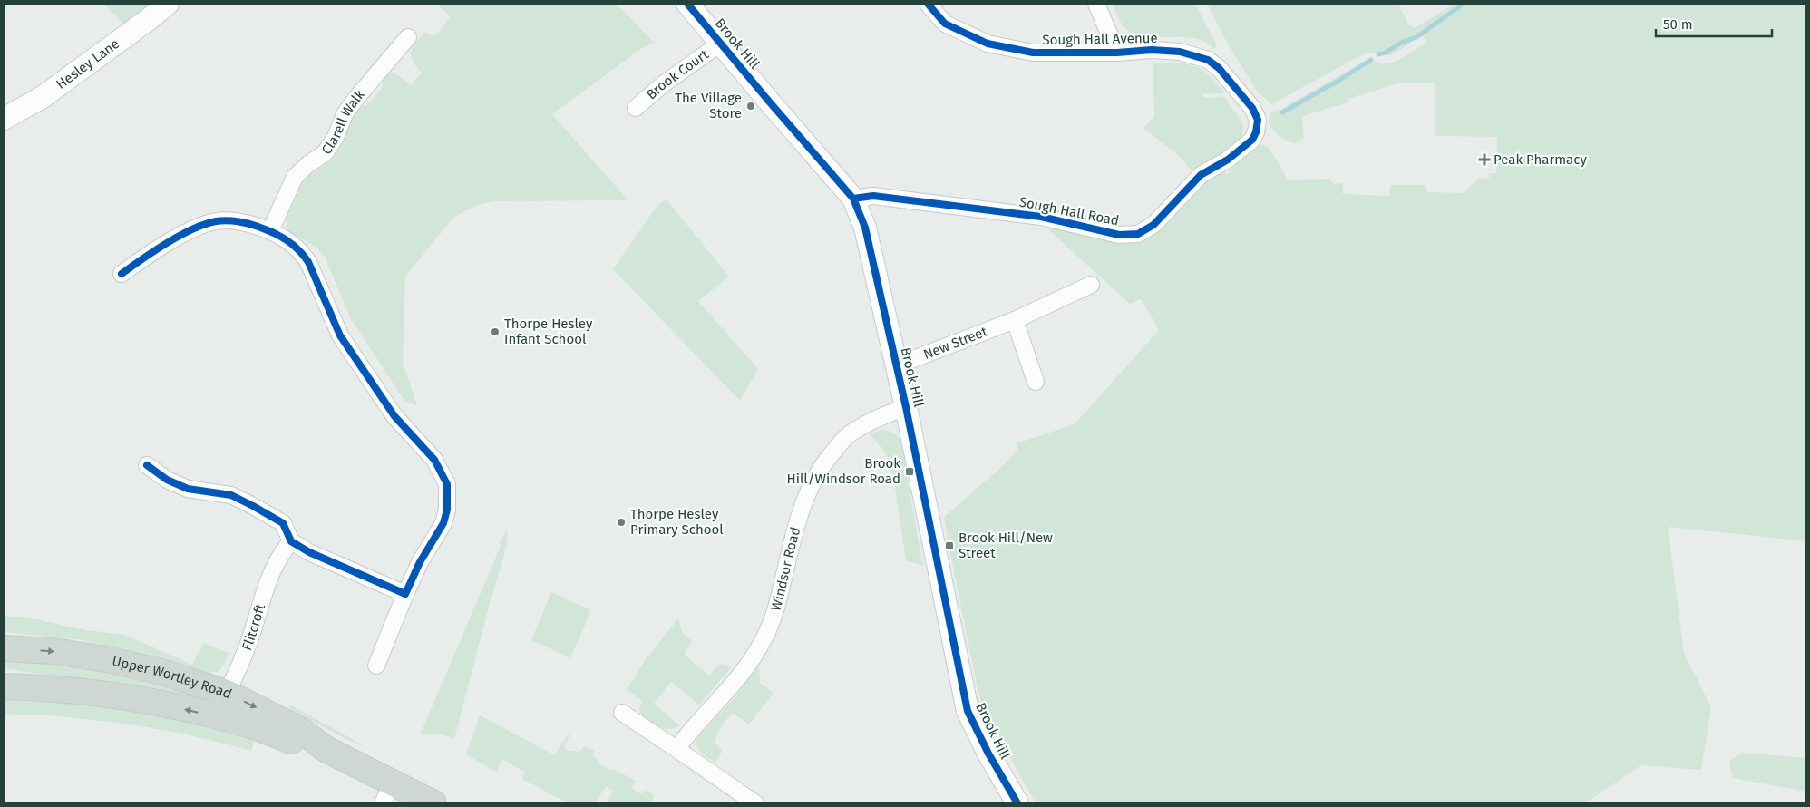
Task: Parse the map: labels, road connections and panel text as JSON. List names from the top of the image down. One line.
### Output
{"streets":{"main road":["Brook Hill","Hesley Lane","Upper Wortley Road"],"street":["Sough Hall Avenue","Brook Court","Clarell Walk","Sough Hall Road","New Street","Windsor Road","Flitcroft"]},"crossings":[["Sough Hall Avenue","Sough Hall Road"],["Brook Hill","Brook Court"],["Brook Hill","Sough Hall Road"],["Brook Hill","New Street"],["Brook Hill","Windsor Road"],["Flitcroft","Upper Wortley Road"]],"places":{"other":["The Village Store","Thorpe Hesley Infant School","Thorpe Hesley Primary School"],"health":["Peak Pharmacy"],"transit":["Brook Hill/Windsor Road","Brook Hill/New Street"]},"scale_bar":"50 m"}
